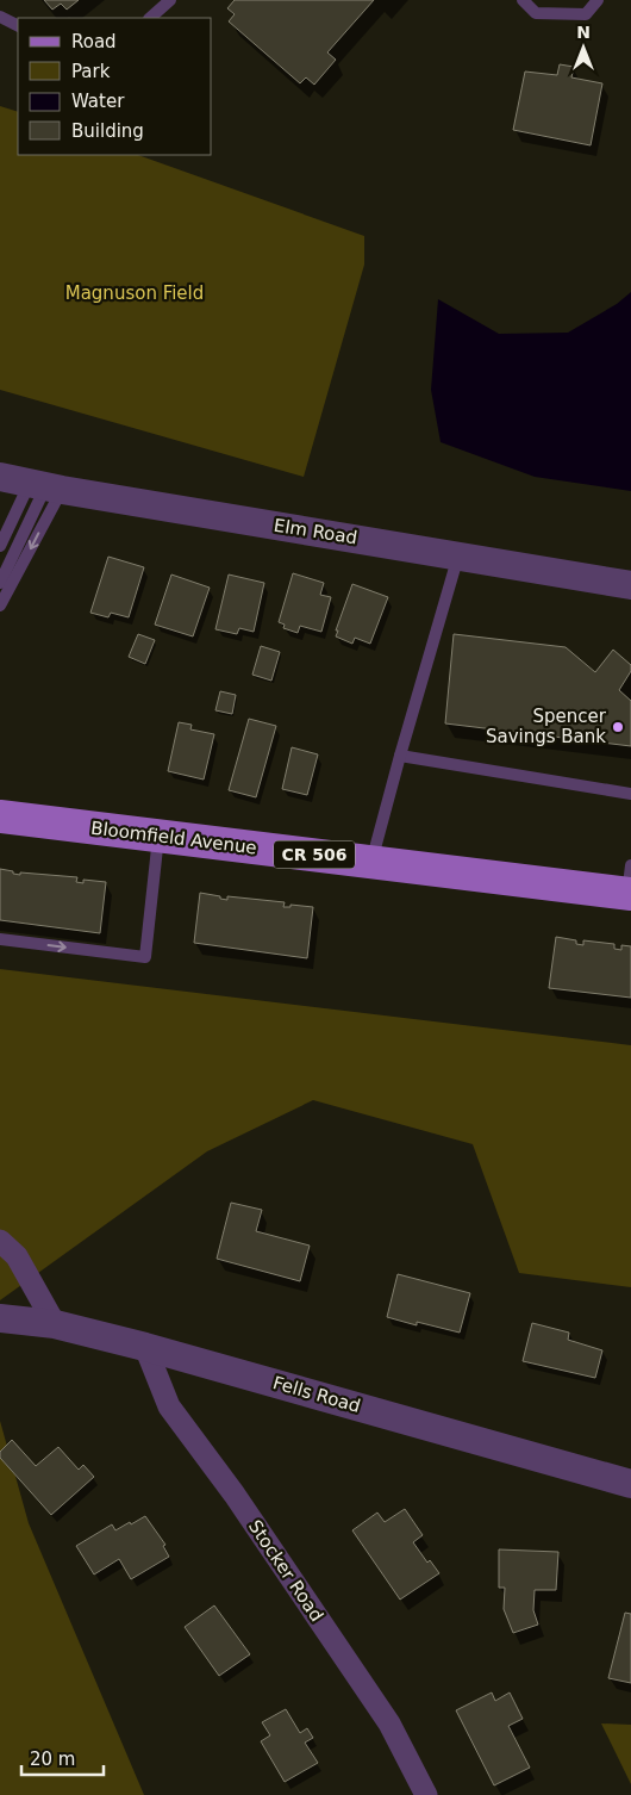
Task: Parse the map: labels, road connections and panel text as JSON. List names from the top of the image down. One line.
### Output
{"streets":{"main road":["Bloomfield Avenue","CR 506"],"street":["Elm Road","Fells Road","Stocker Road"]},"crossings":[["Fells Road","Stocker Road"]],"parks":["Magnuson Field"],"places":["Spencer Savings Bank"],"legend":["Road","Park","Water","Building"],"scale_bar":"20 m","north":"top"}
